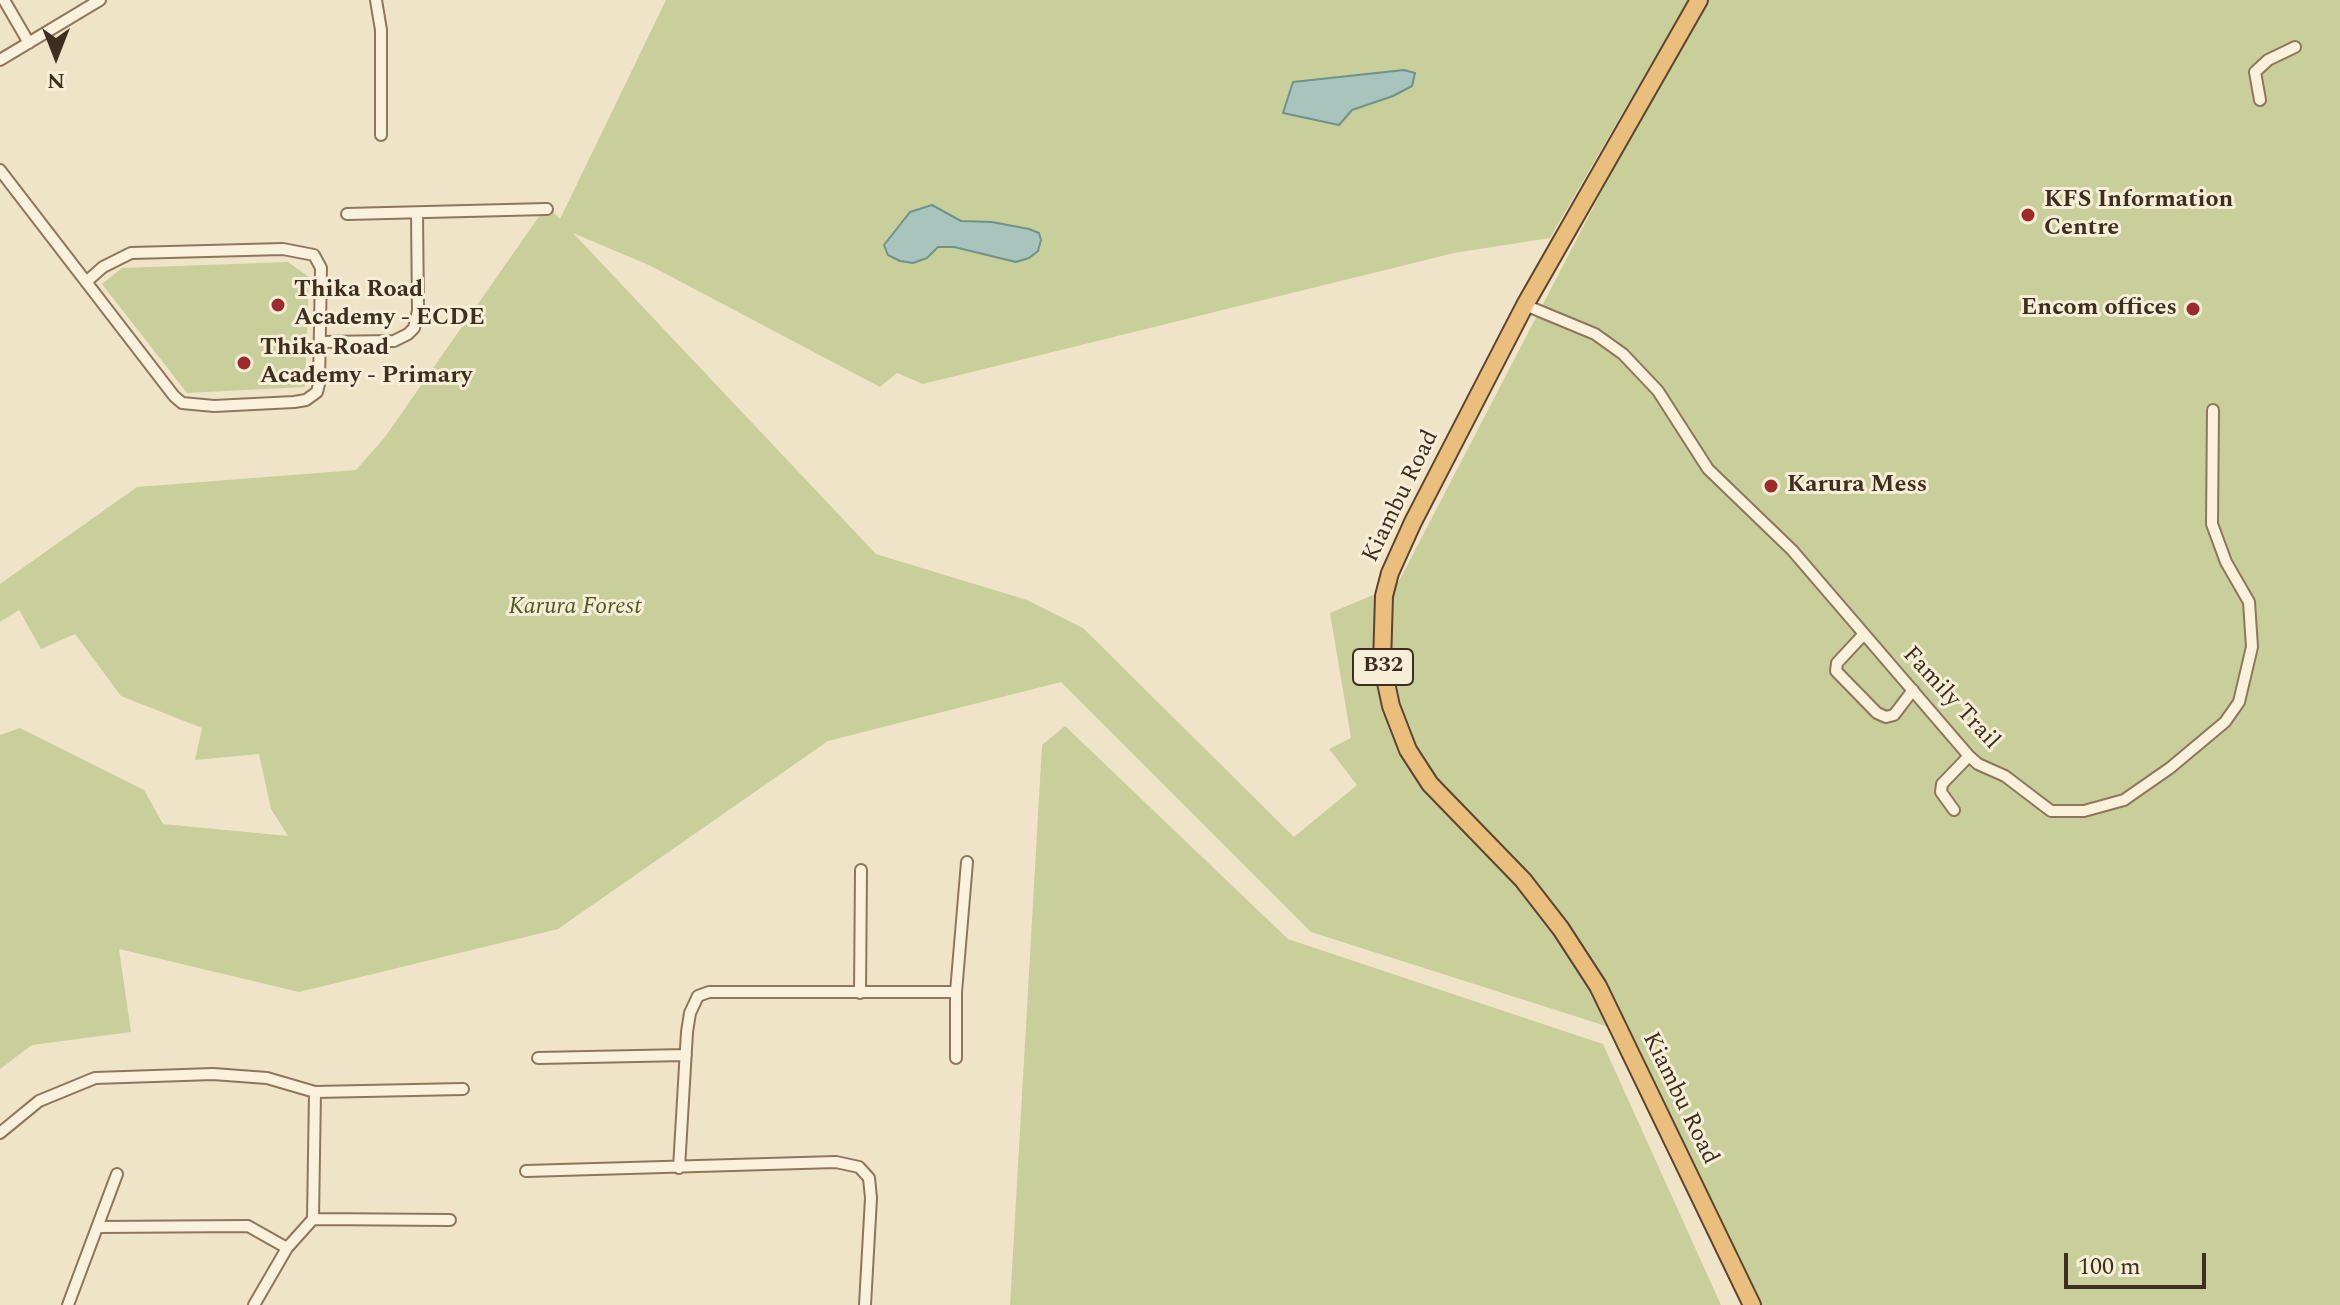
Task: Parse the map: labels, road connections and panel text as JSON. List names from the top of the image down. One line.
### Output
{"streets":{"highway":["Kiambu Road","B32"],"street":["Family Trail"]},"crossings":[["Kiambu Road","Family Trail"]],"parks":["Karura Forest"],"places":["KFS Information Centre","Thika Road Academy - ECDE","Encom offices","Thika Road Academy - Primary","Karura Mess"],"scale_bar":"100 m","north":"bottom"}
